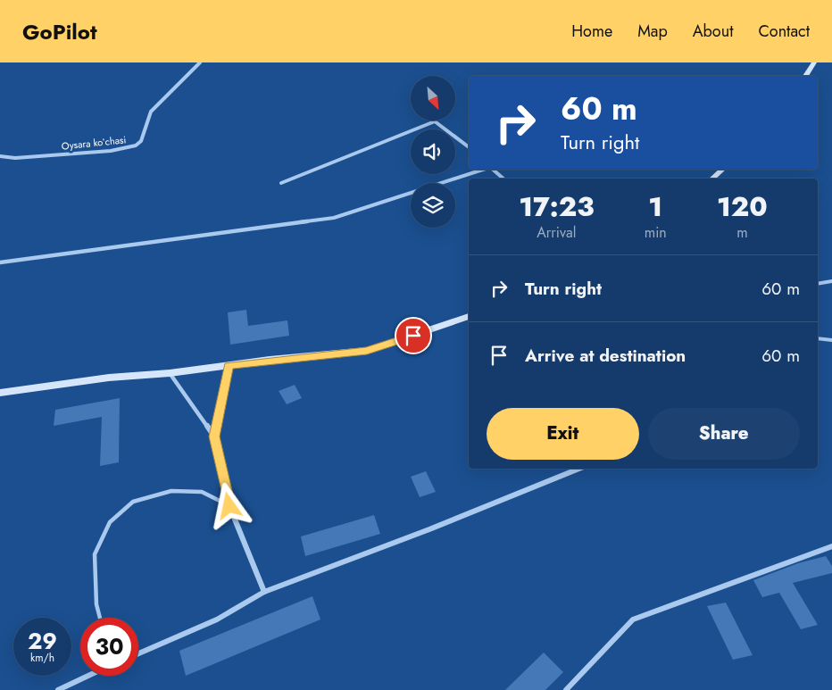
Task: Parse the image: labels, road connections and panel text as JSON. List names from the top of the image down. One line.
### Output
{"streets":{"street":["Oysara koʻchasi"]},"north":"bottom right","page":{"header":"GoPilot","nav":["Home","Map","About","Contact"],"turn":["60 m","Turn right"],"eta":["17:23","Arrival","1","min","120","m"],"list":[{"name":"Turn right","value":"60 m"},{"name":"Arrive at destination","value":"60 m"}],"buttons":["Exit","Share"],"speed":"29 km/h","limit":"30"}}
